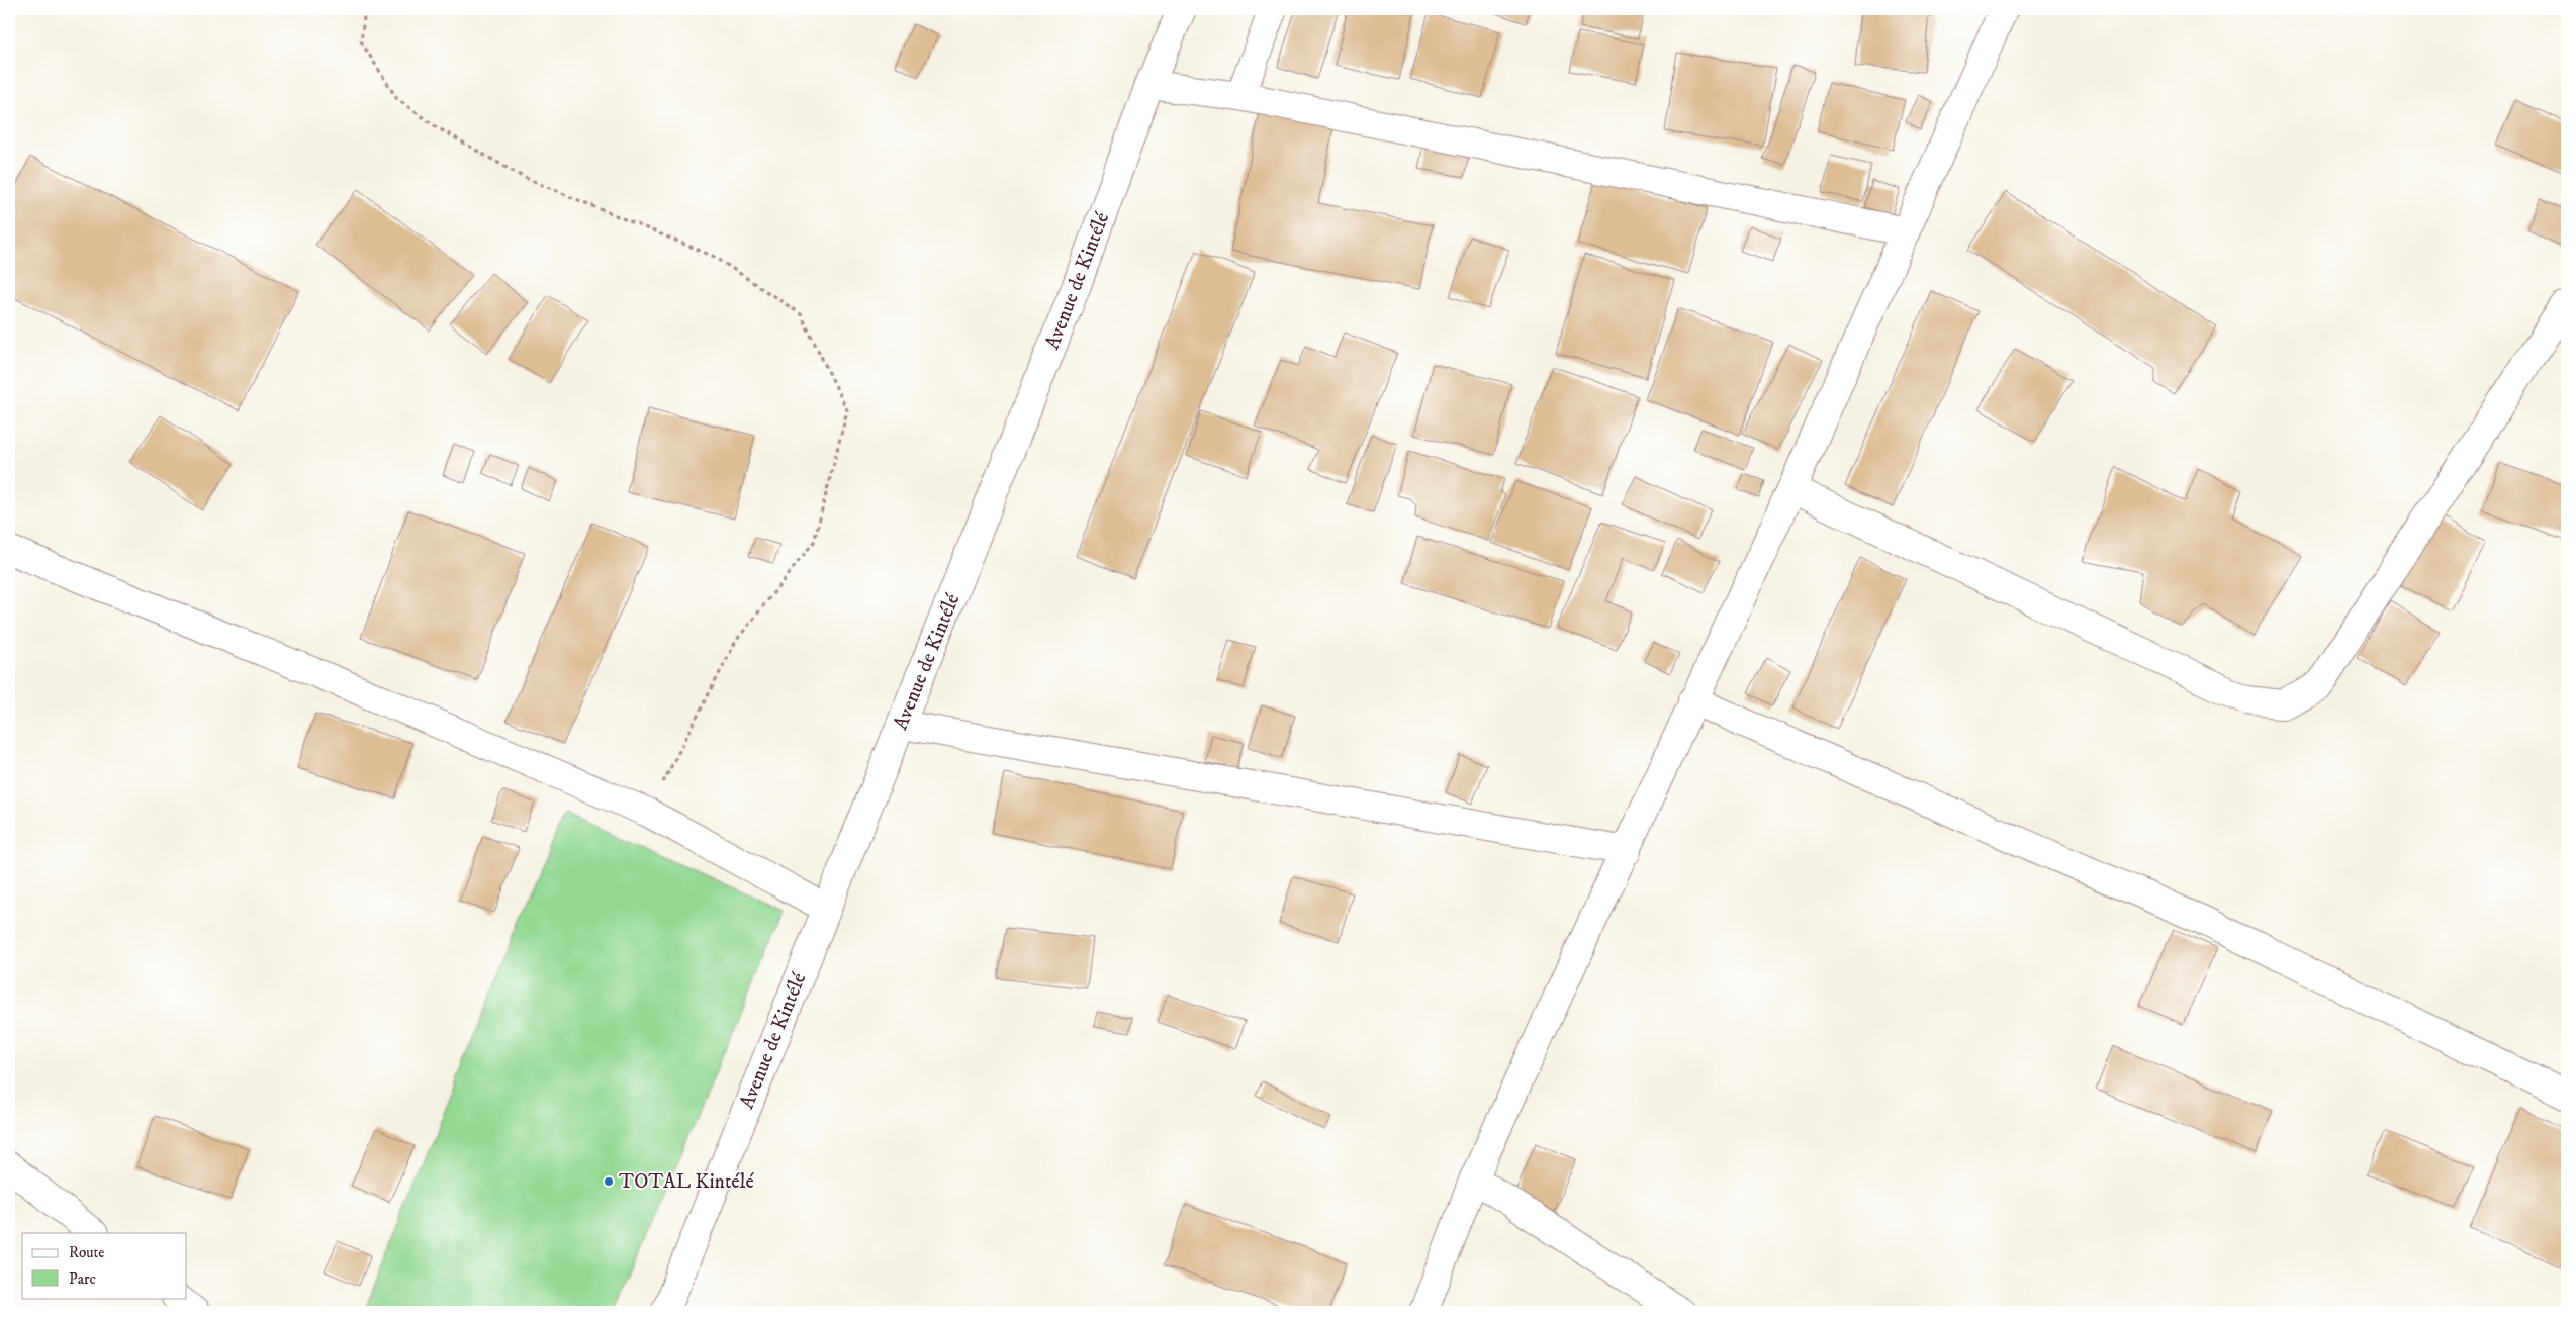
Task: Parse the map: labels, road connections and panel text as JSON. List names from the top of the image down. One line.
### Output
{"streets":{"street":["Avenue de Kintélé"]},"places":["TOTAL Kintélé"],"legend":["Route","Parc"]}
